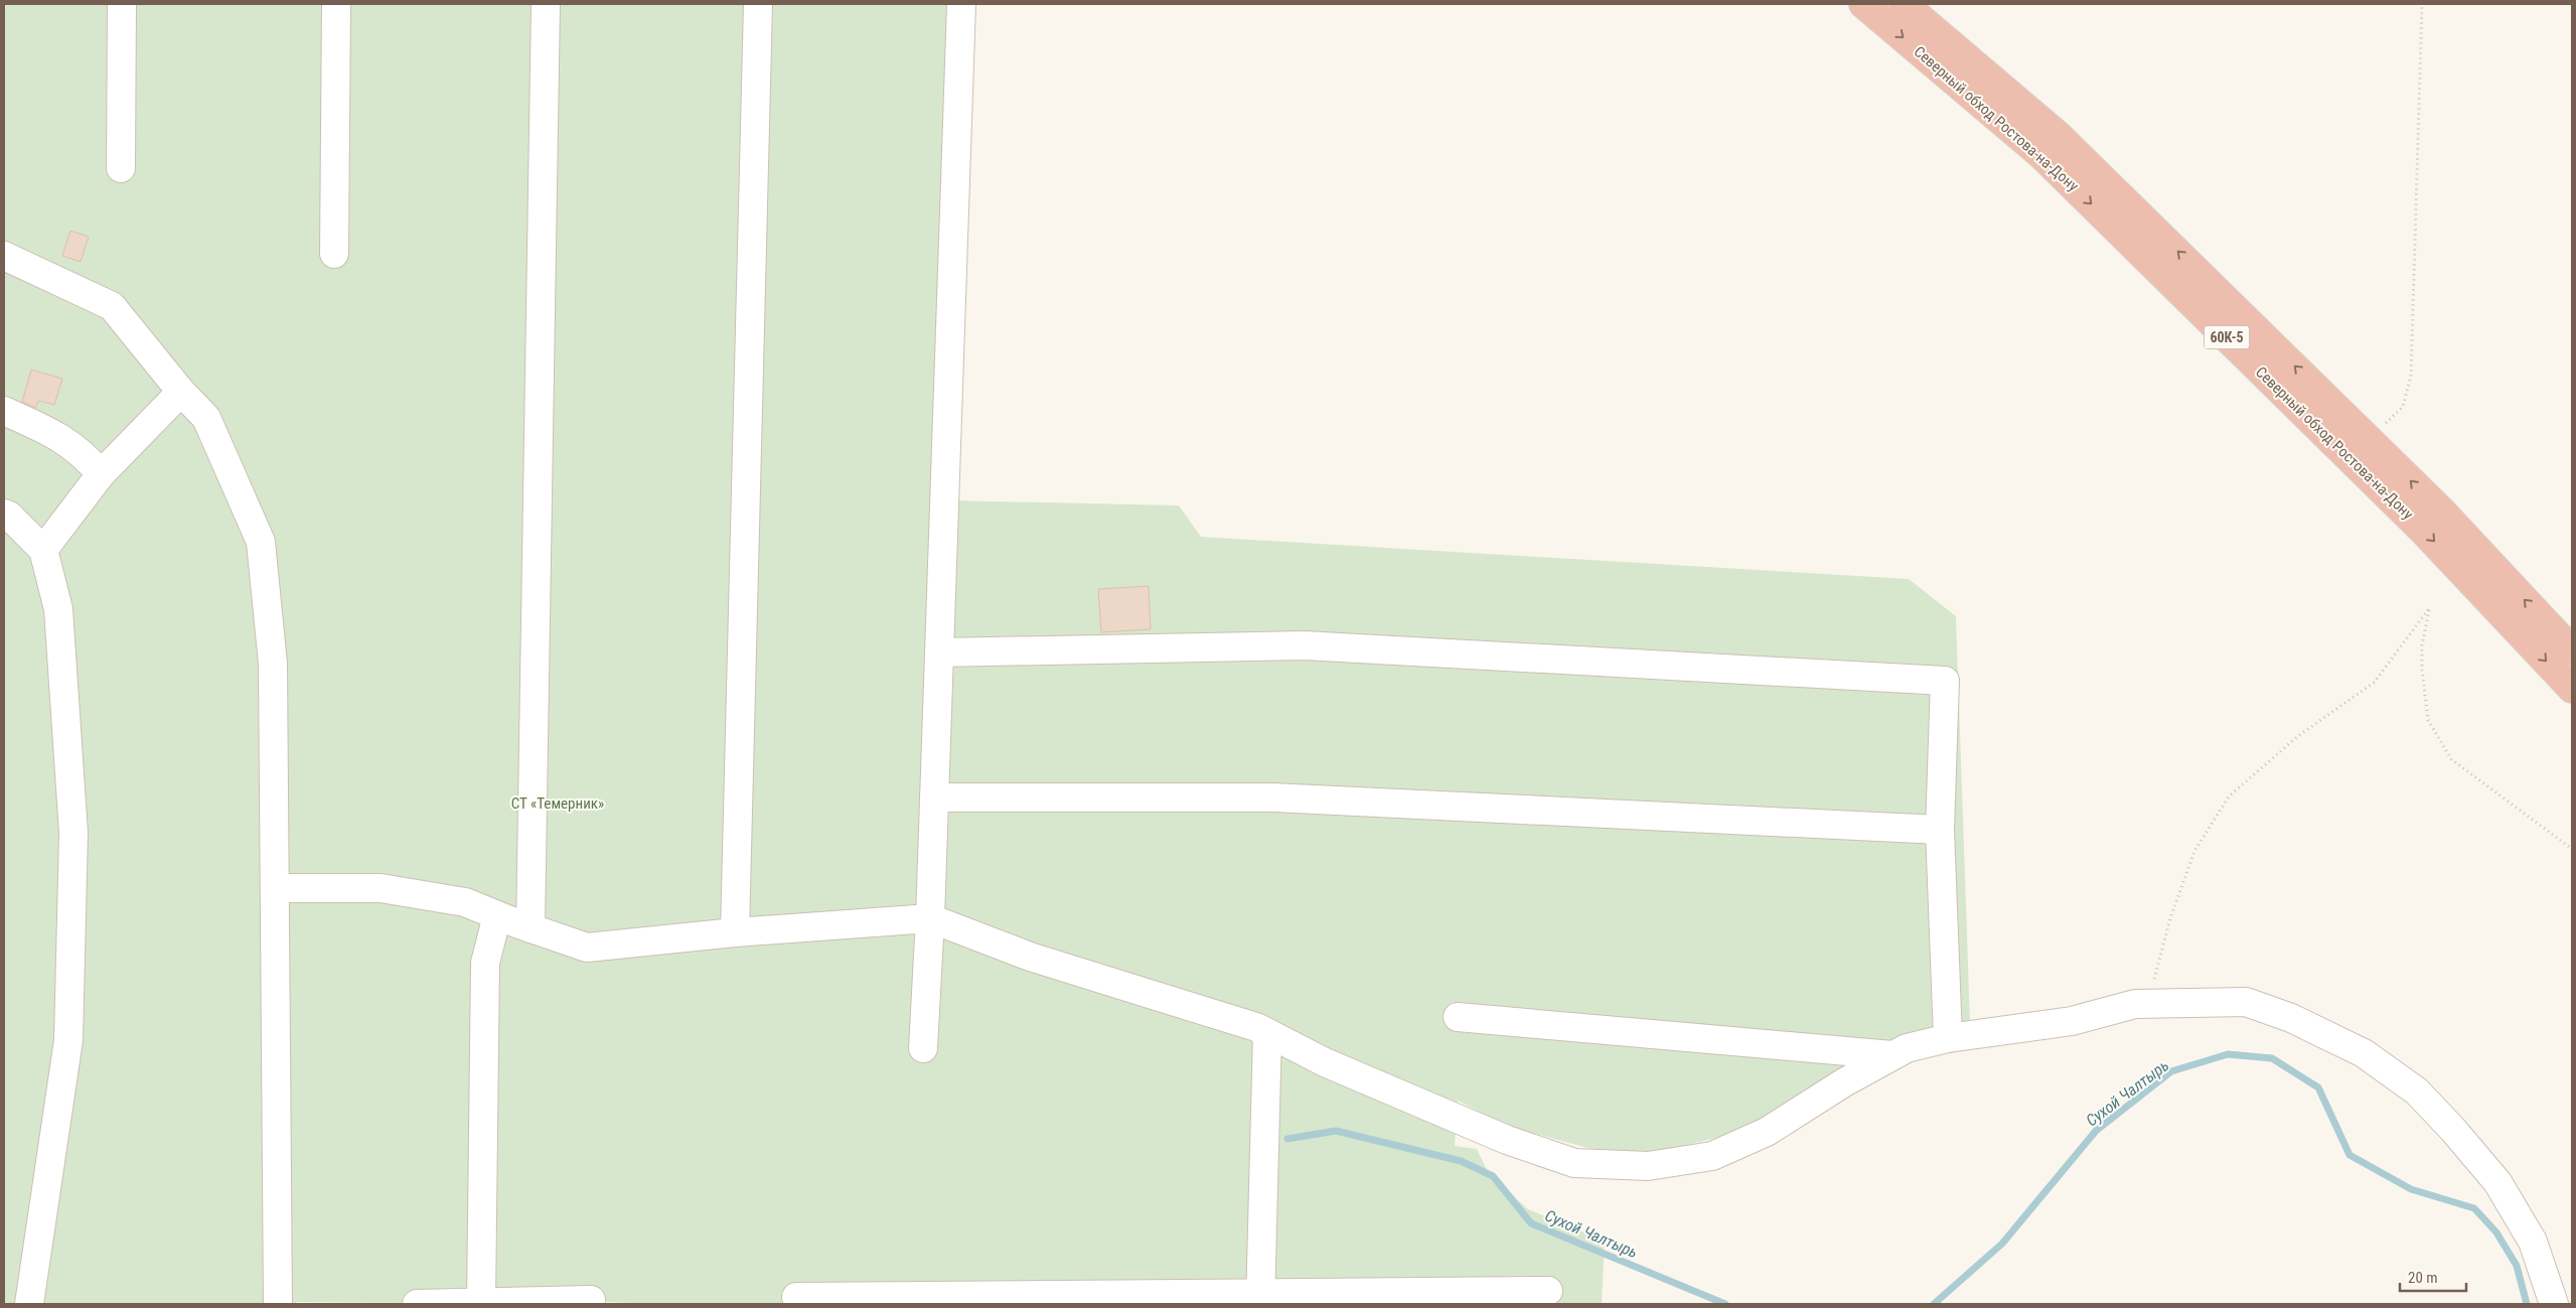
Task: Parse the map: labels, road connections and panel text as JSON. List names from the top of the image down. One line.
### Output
{"streets":{"highway":["Северный обход Ростова-на-Дону","60К-5"]},"water":["Сухой Чалтырь"],"parks":["СТ «Темерник»"],"scale_bar":"20 m"}
